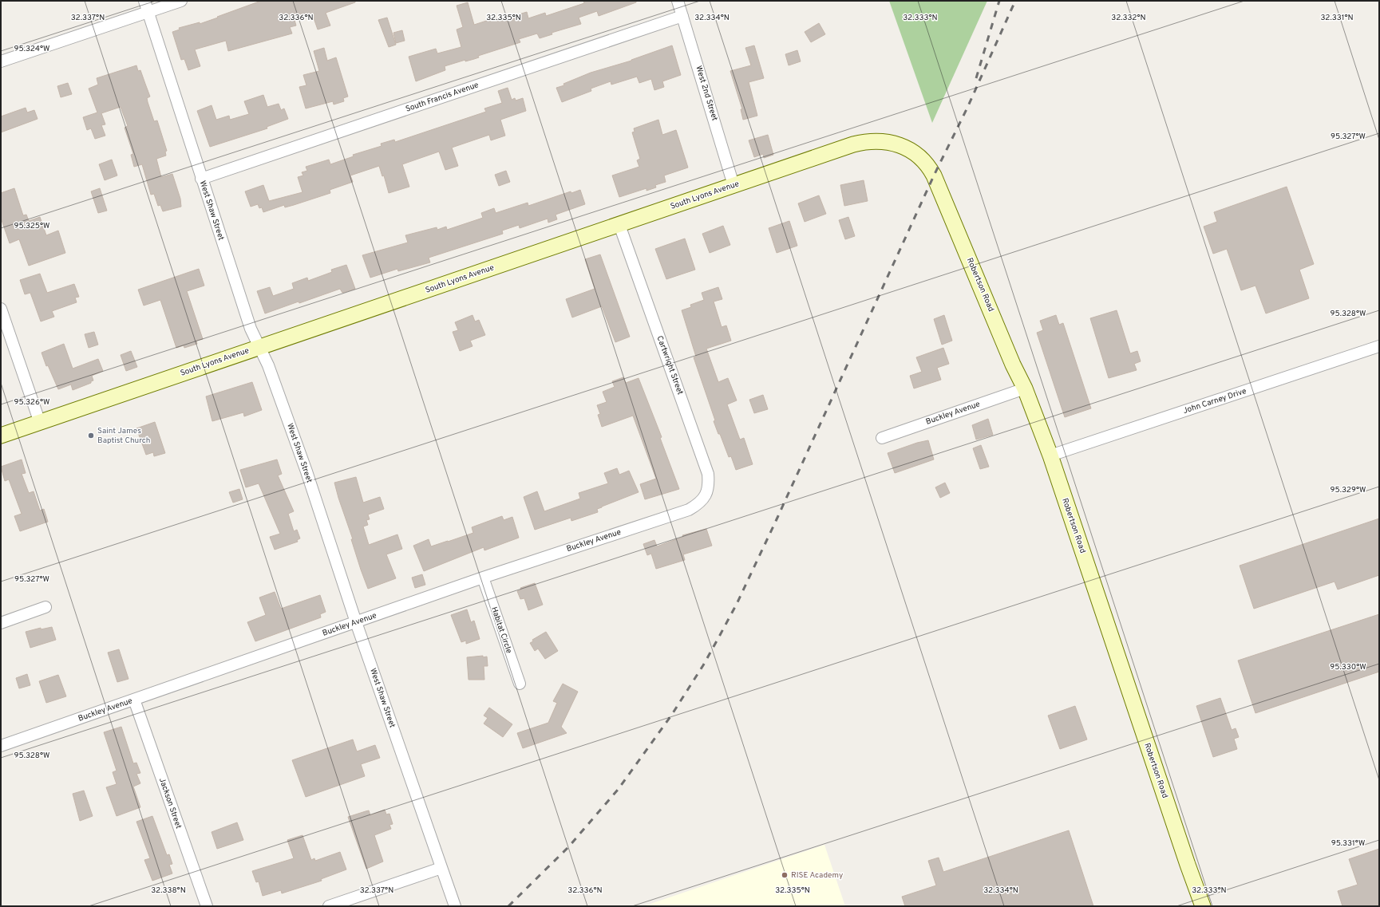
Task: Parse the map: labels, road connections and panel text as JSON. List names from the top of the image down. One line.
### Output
{"streets":{"street":["West 2nd Street","South Francis Avenue","South Lyons Avenue","West Shaw Street","Robertson Road","Cartwright Street","John Carney Drive","Buckley Avenue","Habitat Circle","Jackson Street"]},"crossings":[["West 2nd Street","South Francis Avenue"],["West 2nd Street","South Lyons Avenue"],["South Francis Avenue","West Shaw Street"],["South Lyons Avenue","West Shaw Street"],["South Lyons Avenue","Robertson Road"],["South Lyons Avenue","Cartwright Street"],["West Shaw Street","Buckley Avenue"],["Robertson Road","John Carney Drive"],["Robertson Road","Buckley Avenue"],["Cartwright Street","Buckley Avenue"],["Buckley Avenue","Habitat Circle"],["Buckley Avenue","Jackson Street"]],"places":["Saint James Baptist Church","RISE Academy"],"coordinates":["32.337°N","32.336°N","32.335°N","32.334°N","32.333°N","32.332°N","32.331°N","95.324°W","95.327°W","95.325°W","95.328°W","95.326°W","95.329°W","95.330°W","95.331°W","32.338°N"]}
